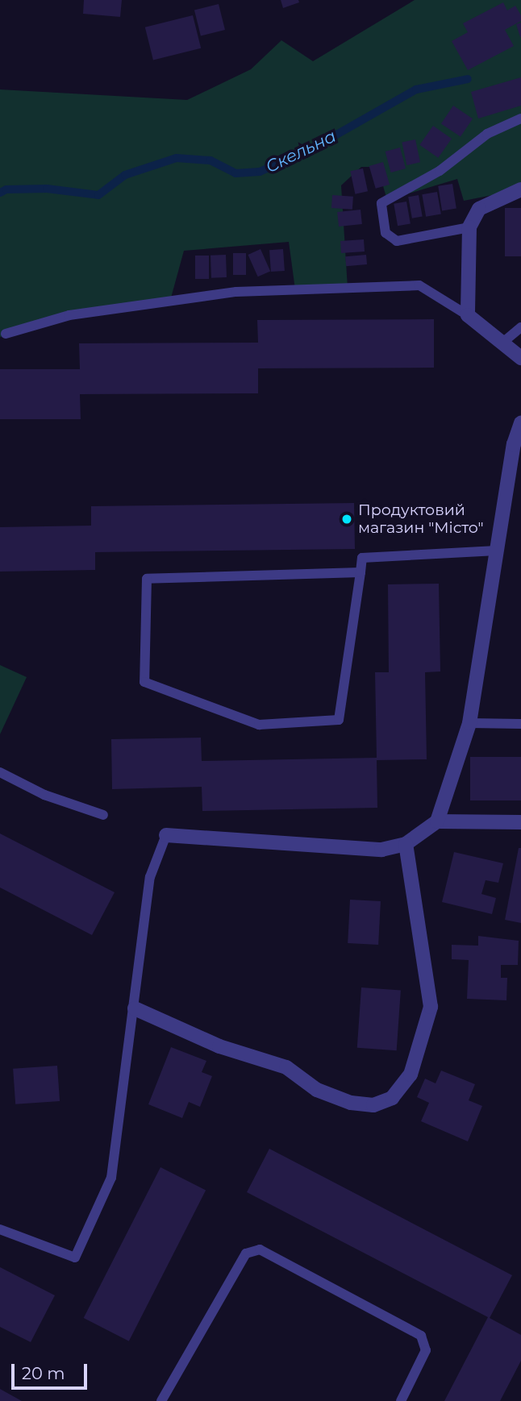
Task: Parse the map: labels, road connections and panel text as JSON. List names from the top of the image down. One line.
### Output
{"water":["Скельна"],"places":["Продуктовий магазин \"Місто\""],"scale_bar":"20 m"}
